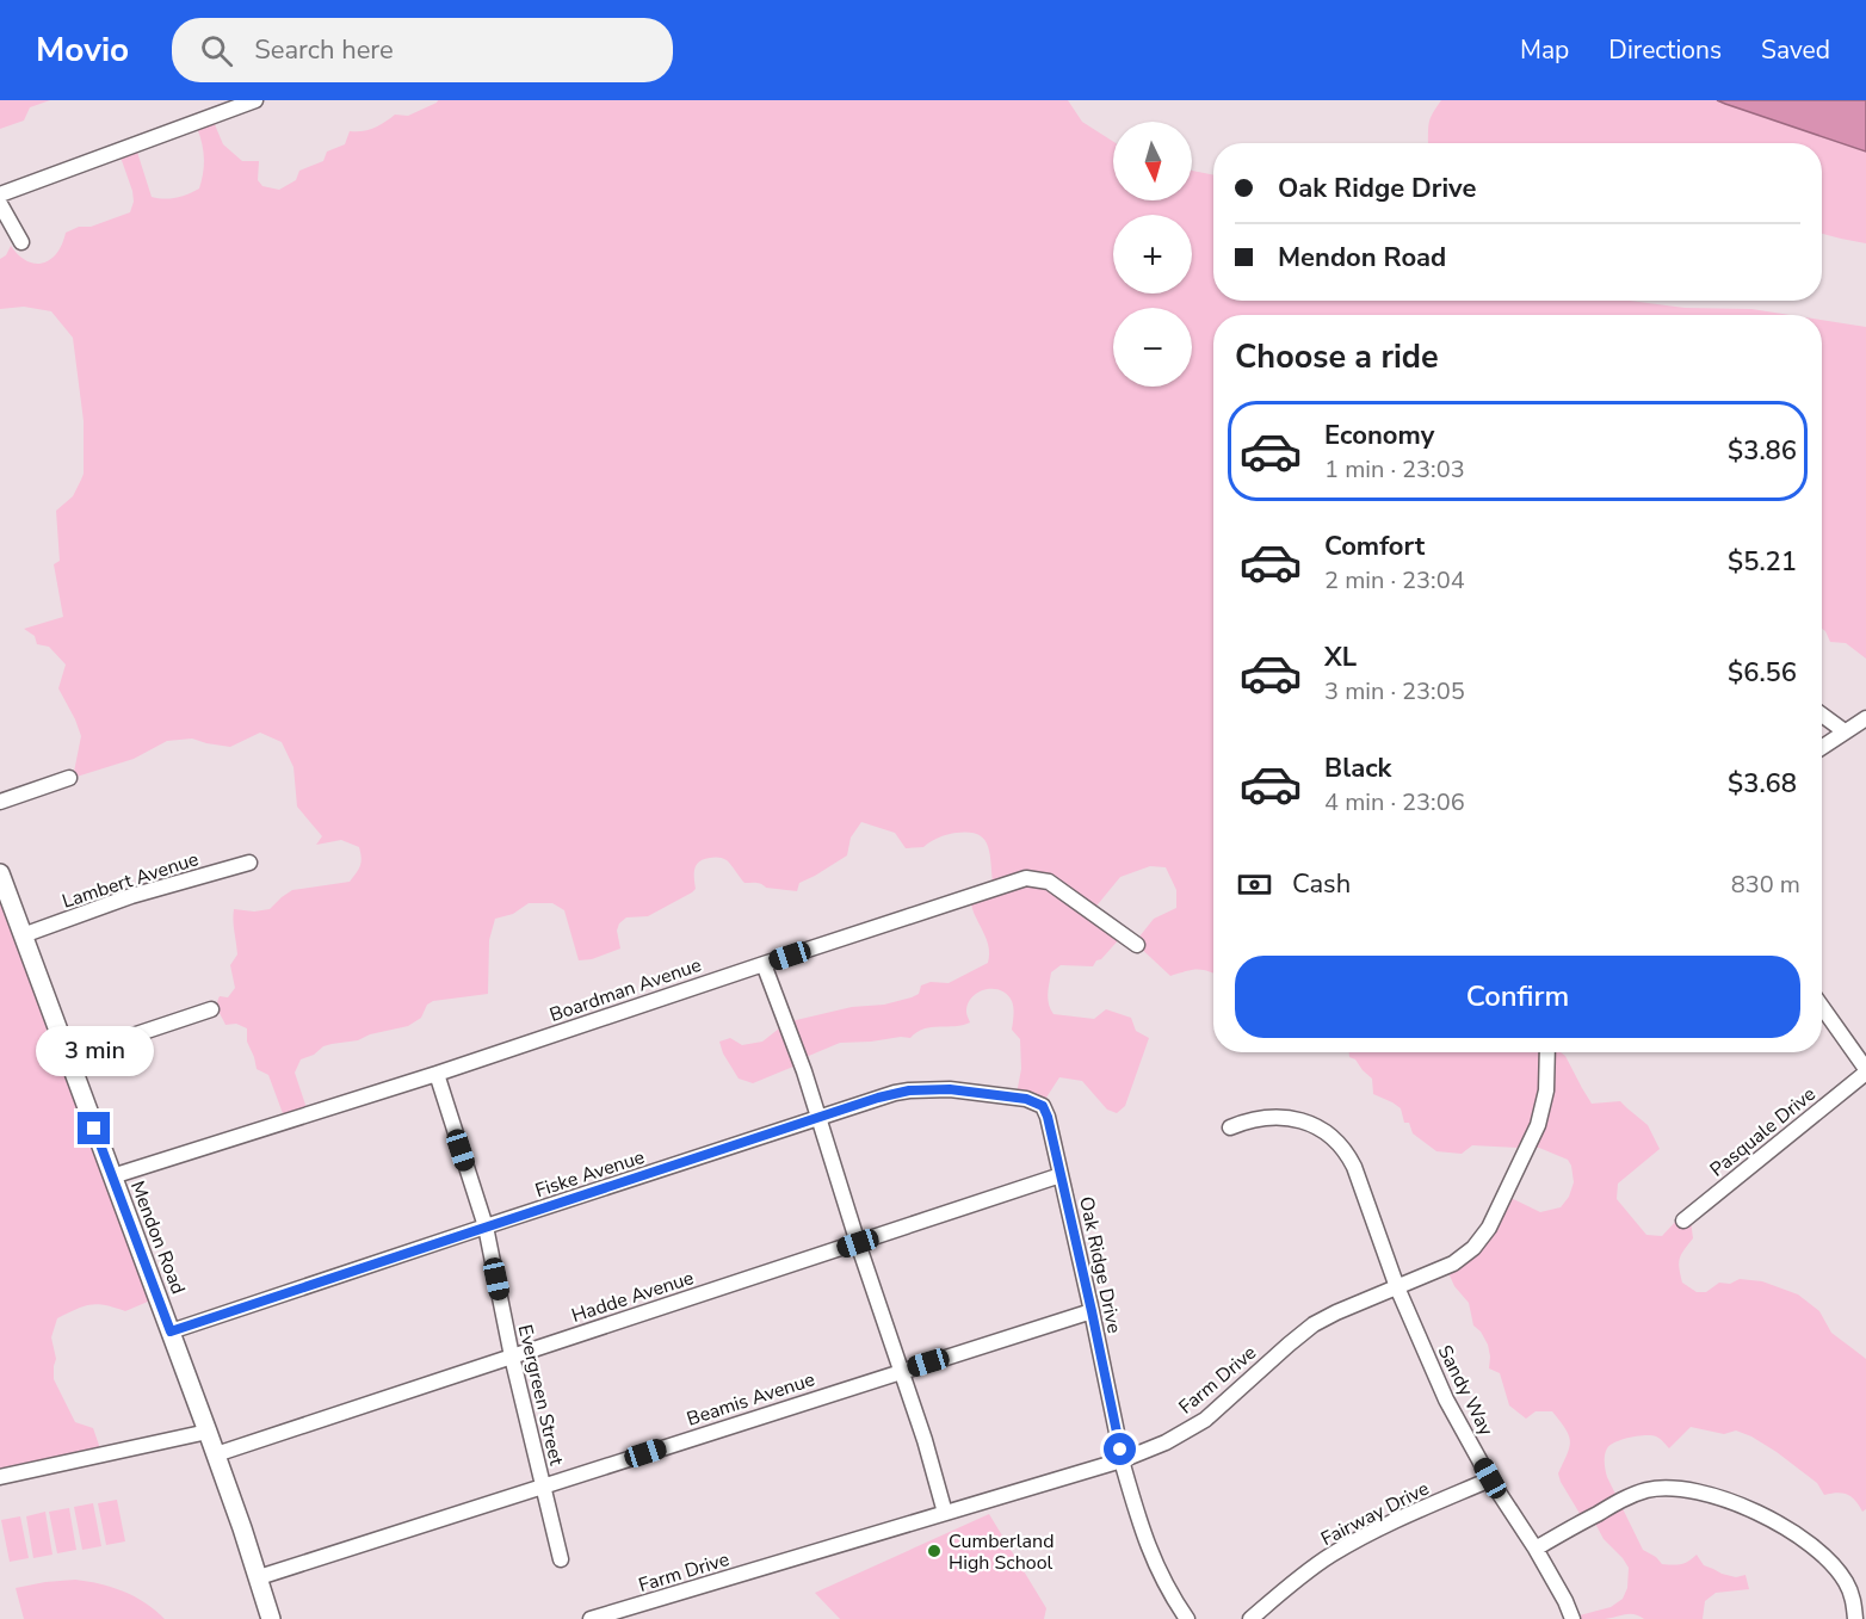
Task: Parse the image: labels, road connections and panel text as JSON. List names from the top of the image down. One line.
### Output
{"streets":{"main road":["Mendon Road"],"street":["Lambert Avenue","Boardman Avenue","Pasquale Drive","Fiske Avenue","Oak Ridge Drive","Hadde Avenue","Farm Drive","Sandy Way","Evergreen Street","Beamis Avenue","Fairway Drive"]},"crossings":[["Lambert Avenue","Mendon Road"],["Boardman Avenue","Mendon Road"],["Boardman Avenue","Evergreen Street"],["Fiske Avenue","Mendon Road"],["Fiske Avenue","Oak Ridge Drive"],["Fiske Avenue","Evergreen Street"],["Mendon Road","Hadde Avenue"],["Mendon Road","Beamis Avenue"],["Oak Ridge Drive","Hadde Avenue"],["Oak Ridge Drive","Farm Drive"],["Oak Ridge Drive","Beamis Avenue"],["Hadde Avenue","Evergreen Street"],["Farm Drive","Sandy Way"],["Sandy Way","Fairway Drive"],["Evergreen Street","Beamis Avenue"]],"places":["Cumberland High School"],"north":"bottom","page":{"header":"Movio","search":"Search here","nav":["Map","Directions","Saved"],"map_buttons":["+","−"],"banner":["Oak Ridge Drive","Mendon Road"],"heading":"Choose a ride","list":[{"name":"Economy","note":"1 min · 23:03","value":"$3.86"},{"name":"Comfort","note":"2 min · 23:04","value":"$5.21"},{"name":"XL","note":"3 min · 23:05","value":"$6.56"},{"name":"Black","note":"4 min · 23:06","value":"$3.68"}],"pay":["Cash","830 m"],"buttons":"Confirm","bubble":"3 min"}}
